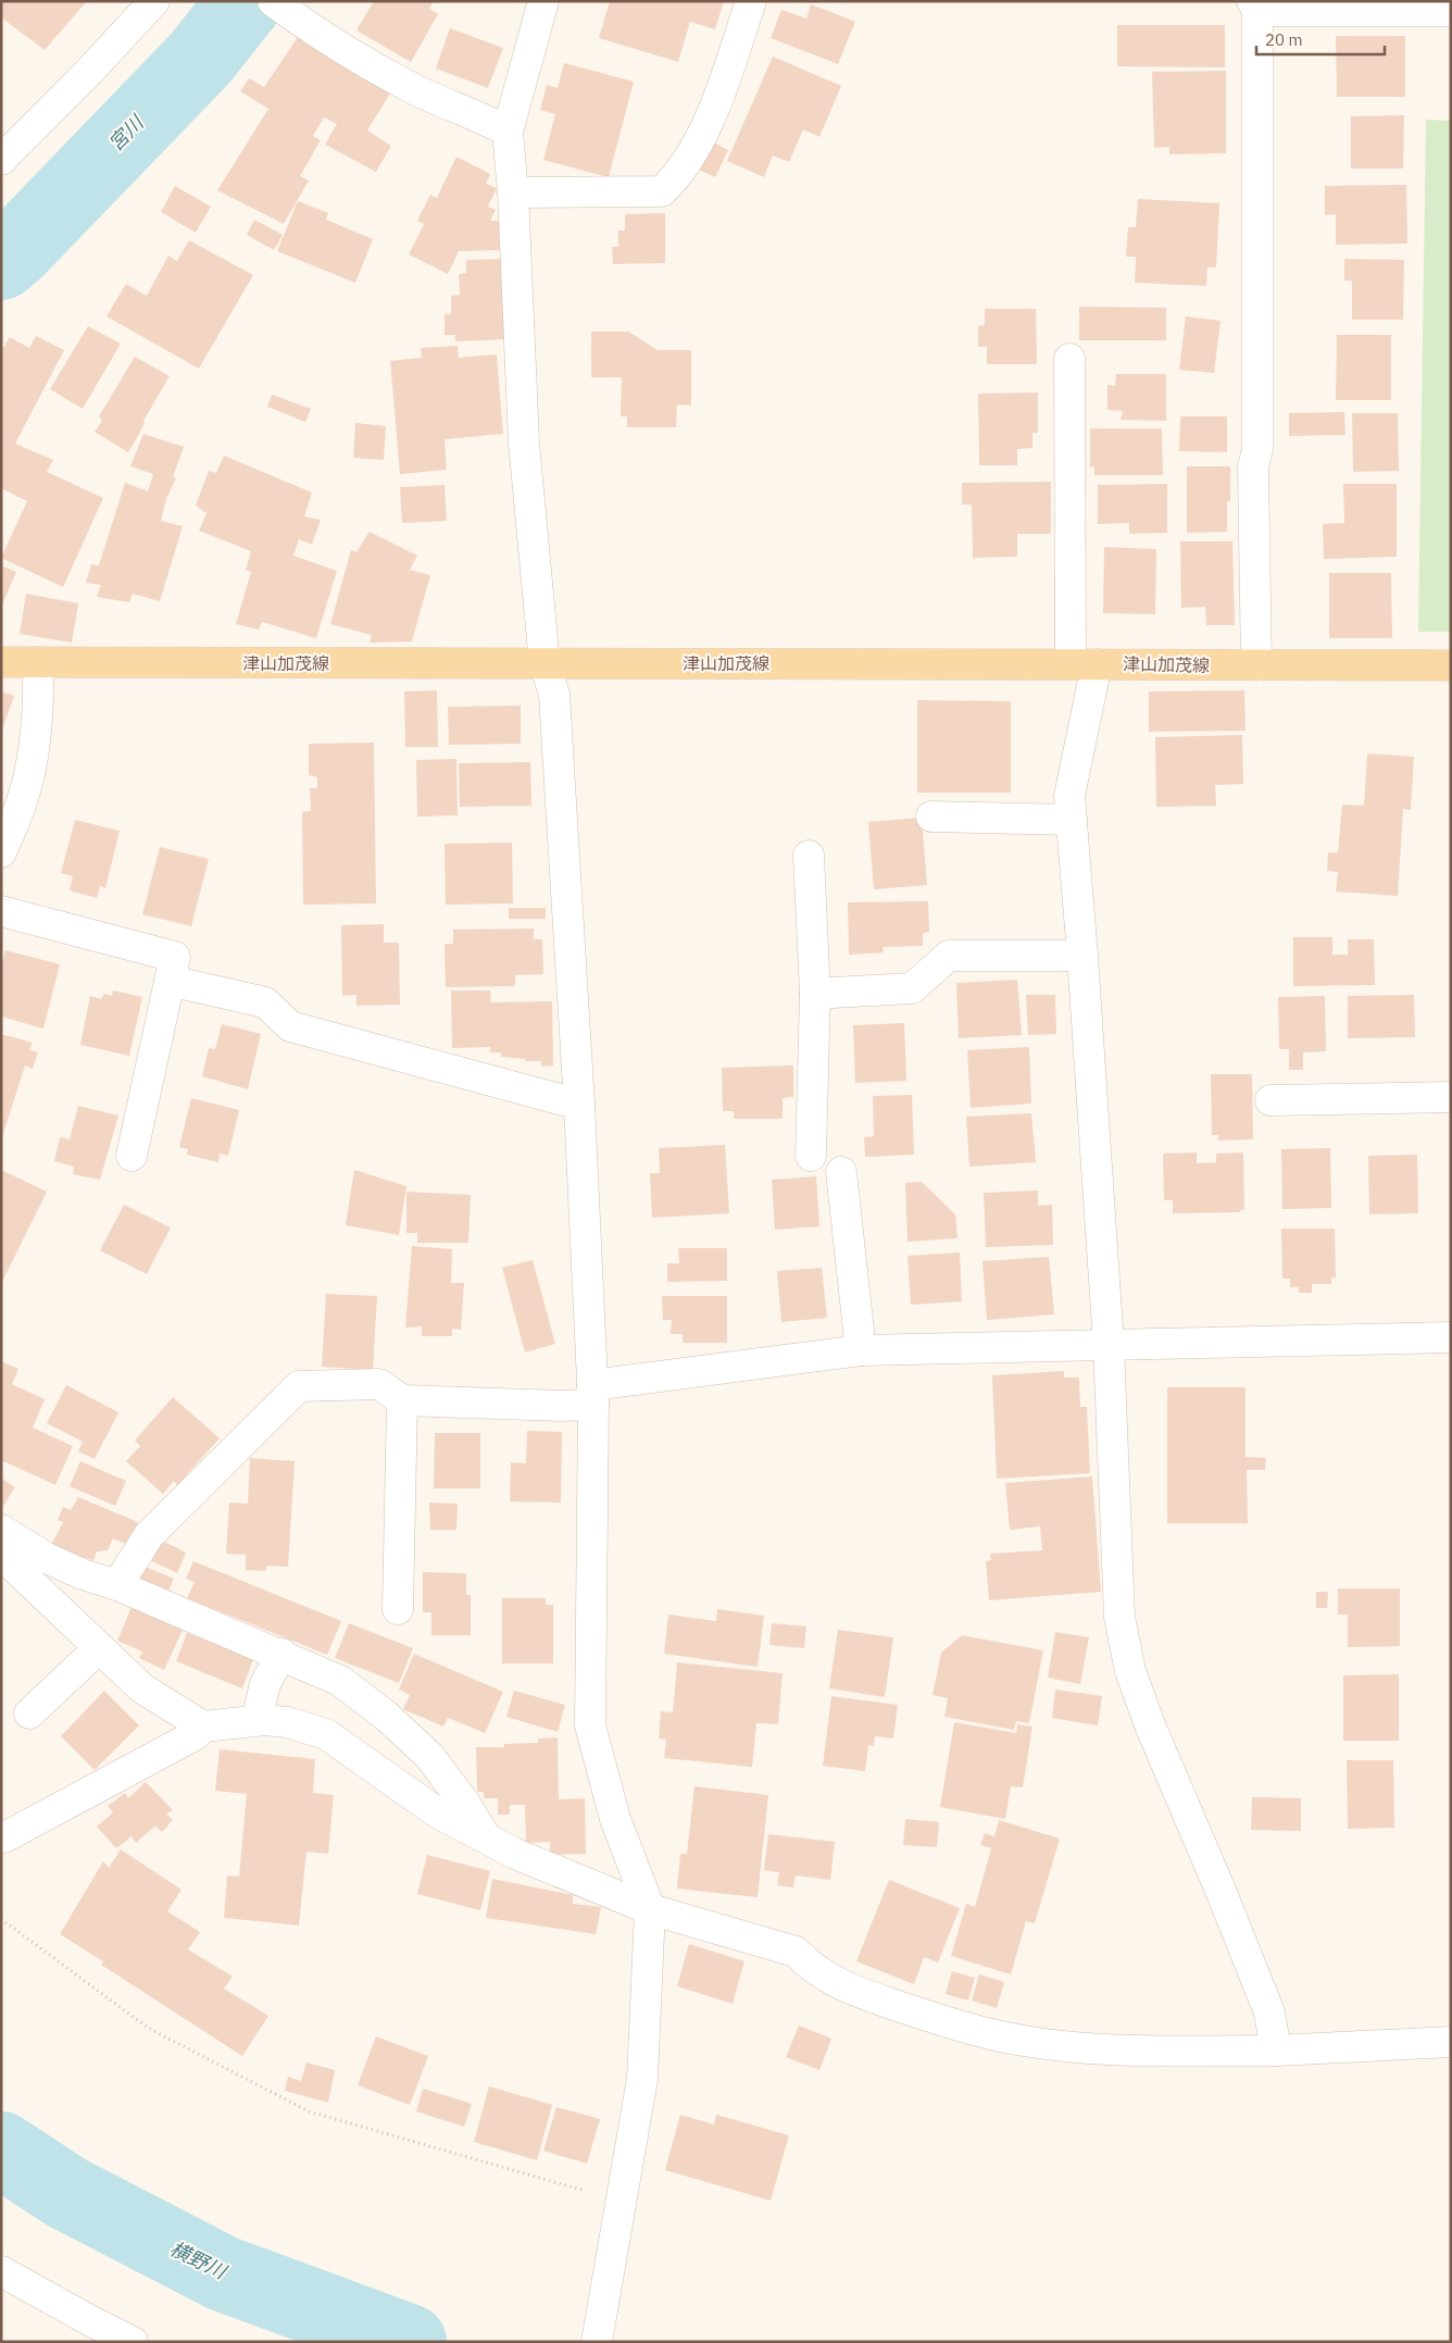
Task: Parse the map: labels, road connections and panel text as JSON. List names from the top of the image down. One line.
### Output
{"streets":{"main road":["津山加茂線"]},"water":["宮川","横野川"],"scale_bar":"20 m"}
